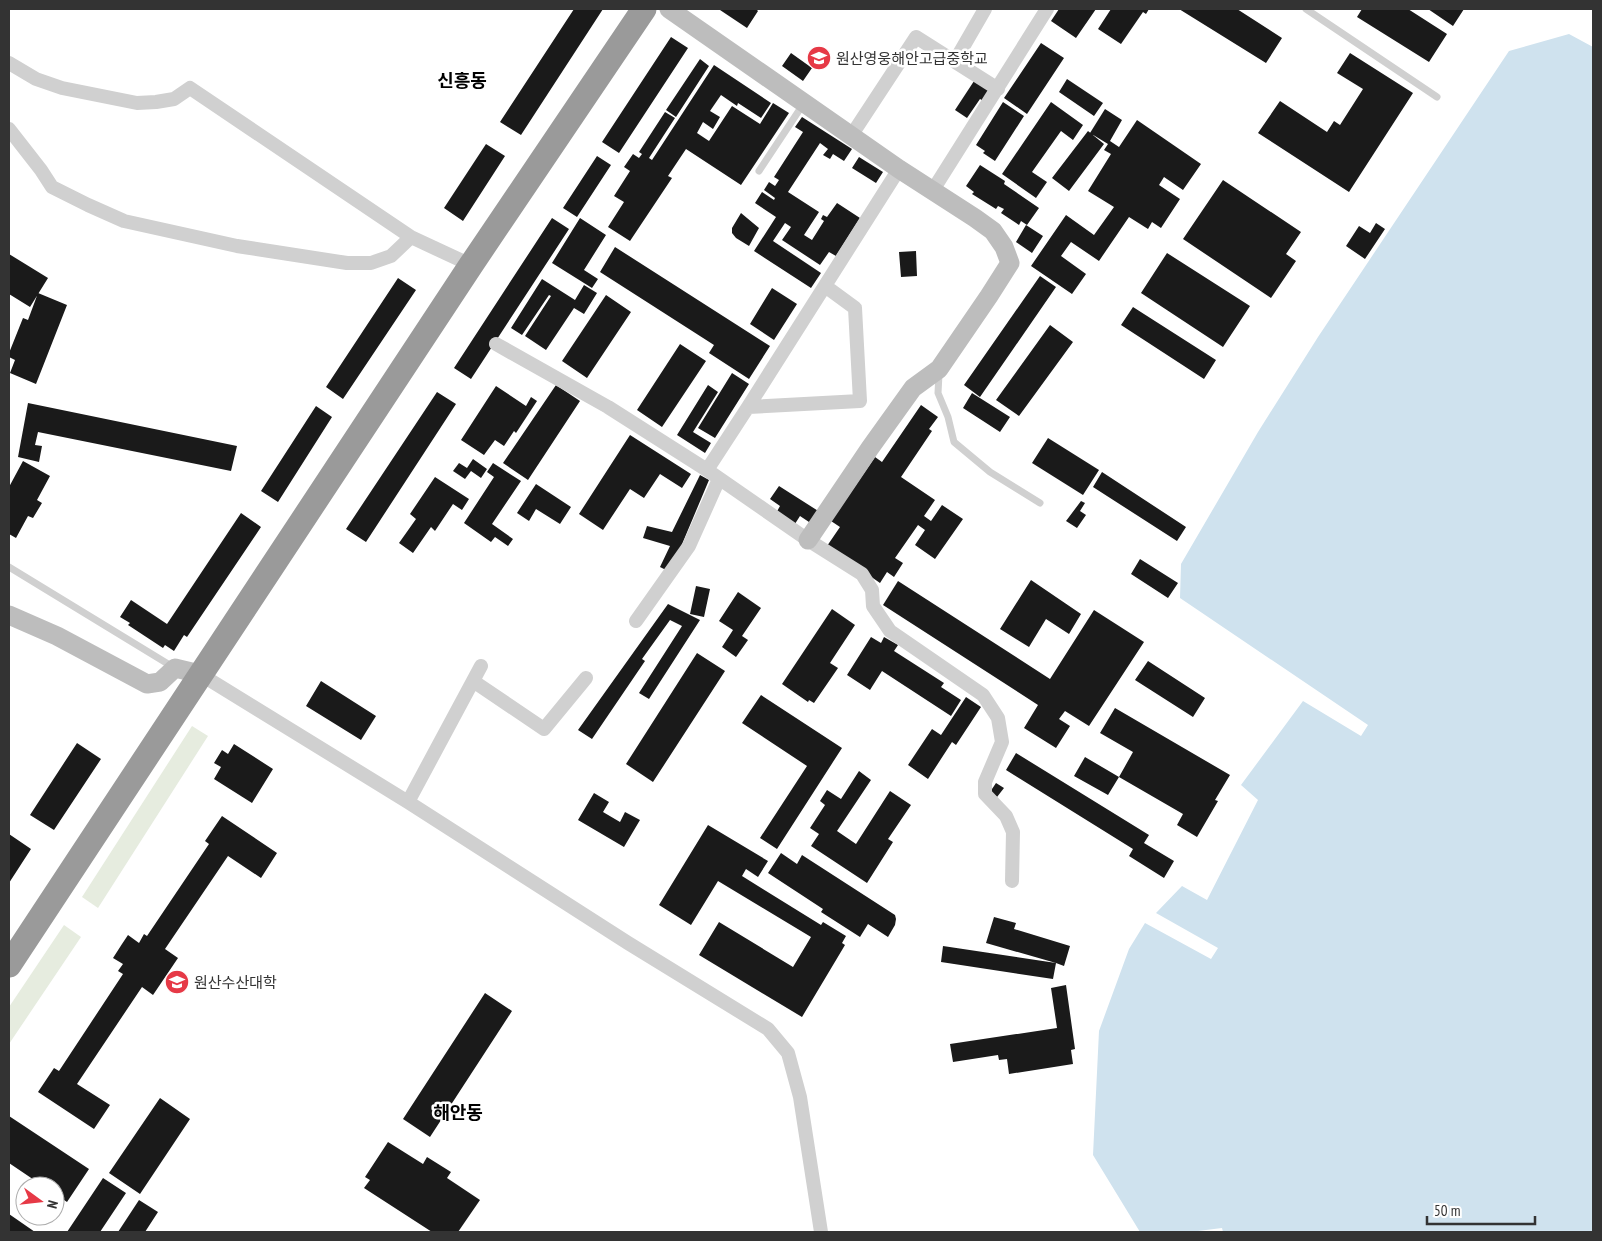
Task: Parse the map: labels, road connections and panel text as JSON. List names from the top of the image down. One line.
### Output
{"districts":["신흥동","해안동"],"places":{"school or university":["원산영웅해안고급중학교","원산수산대학"]},"scale_bar":"50 m","north":"right"}
